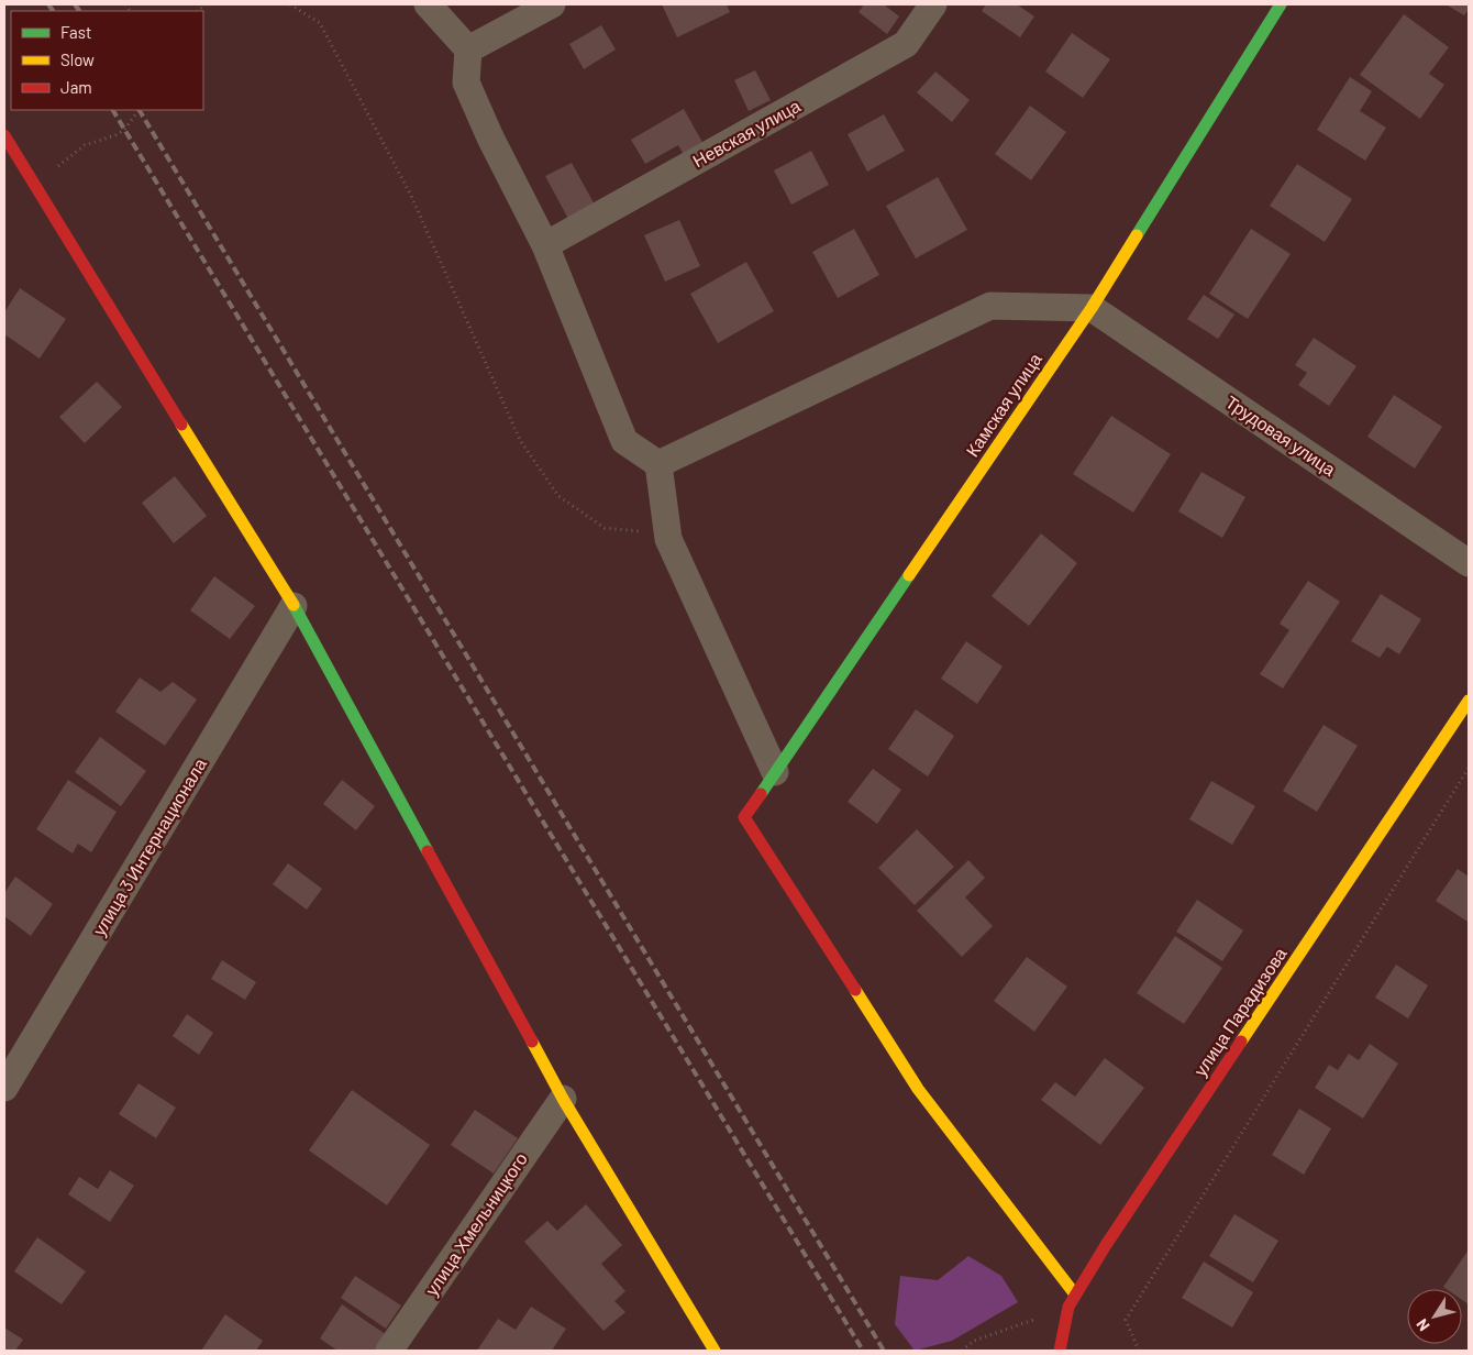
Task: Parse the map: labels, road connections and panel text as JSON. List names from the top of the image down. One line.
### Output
{"streets":{"main road":["Камская улица","улица Парадизова"],"street":["Невская улица","Трудовая улица","улица 3 Интернационала","улица Хмельницкого"]},"crossings":[["Камская улица","Трудовая улица"],["Камская улица","улица Парадизова"]],"legend":["Fast","Slow","Jam"],"north":"bottom left"}
